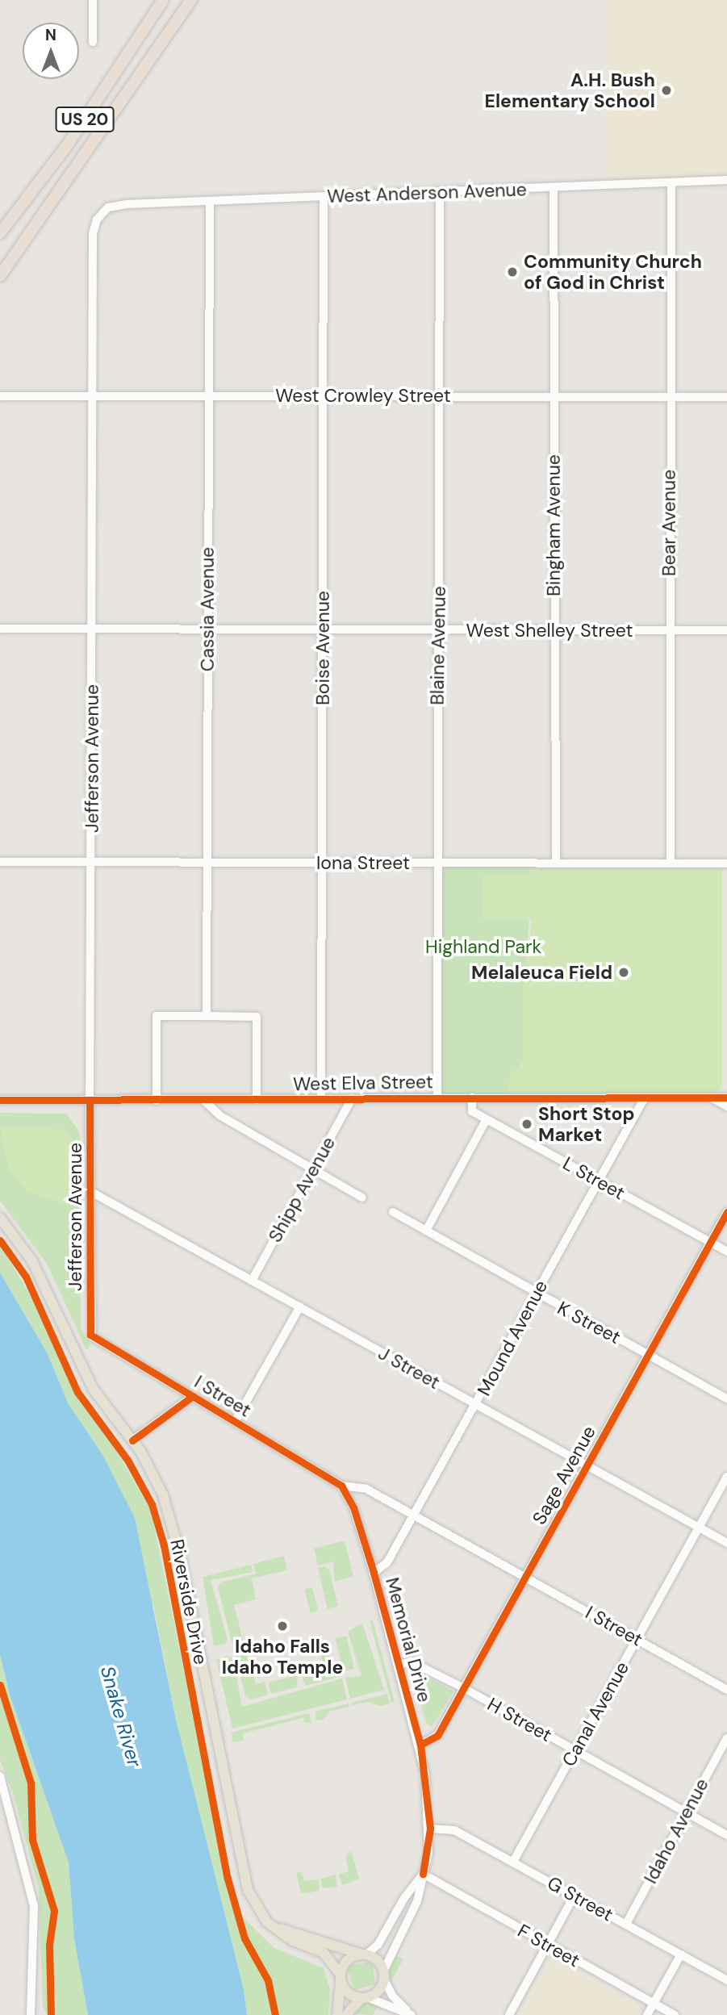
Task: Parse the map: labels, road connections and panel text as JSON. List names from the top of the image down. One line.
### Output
{"streets":{"highway":["US 20"],"main road":["Riverside Drive"],"street":["West Anderson Avenue","West Crowley Street","Bear Avenue","Bingham Avenue","Cassia Avenue","West Shelley Street","Blaine Avenue","Boise Avenue","Jefferson Avenue","Iona Street","West Elva Street","L Street","Shipp Avenue","K Street","Mound Avenue","J Street","I Street","Sage Avenue","Memorial Drive","Canal Avenue","H Street","Idaho Avenue","G Street","F Street"]},"crossings":[["West Anderson Avenue","Bear Avenue"],["West Anderson Avenue","Bingham Avenue"],["West Anderson Avenue","Cassia Avenue"],["West Anderson Avenue","Blaine Avenue"],["West Anderson Avenue","Boise Avenue"],["West Anderson Avenue","Jefferson Avenue"],["West Crowley Street","Bear Avenue"],["West Crowley Street","Bingham Avenue"],["West Crowley Street","Cassia Avenue"],["West Crowley Street","Blaine Avenue"],["West Crowley Street","Boise Avenue"],["West Crowley Street","Jefferson Avenue"],["Bear Avenue","West Shelley Street"],["Bear Avenue","Iona Street"],["Bingham Avenue","West Shelley Street"],["Bingham Avenue","Iona Street"],["Cassia Avenue","West Shelley Street"],["Cassia Avenue","Iona Street"],["West Shelley Street","Blaine Avenue"],["West Shelley Street","Boise Avenue"],["West Shelley Street","Jefferson Avenue"],["Blaine Avenue","Iona Street"],["Blaine Avenue","West Elva Street"],["Boise Avenue","Iona Street"],["Boise Avenue","West Elva Street"],["Jefferson Avenue","Iona Street"],["Jefferson Avenue","West Elva Street"],["Jefferson Avenue","J Street"],["Jefferson Avenue","I Street"],["West Elva Street","L Street"],["West Elva Street","Shipp Avenue"],["West Elva Street","Mound Avenue"],["L Street","Mound Avenue"],["L Street","Sage Avenue"],["Shipp Avenue","J Street"],["K Street","Mound Avenue"],["K Street","Sage Avenue"],["Mound Avenue","J Street"],["Mound Avenue","I Street"],["Mound Avenue","Memorial Drive"],["J Street","Sage Avenue"],["J Street","Canal Avenue"],["I Street","Sage Avenue"],["I Street","Memorial Drive"],["I Street","Canal Avenue"],["Sage Avenue","Memorial Drive"],["Sage Avenue","H Street"],["Riverside Drive","Memorial Drive"],["Memorial Drive","H Street"],["Memorial Drive","G Street"],["Memorial Drive","F Street"],["Canal Avenue","H Street"],["Canal Avenue","G Street"],["H Street","Idaho Avenue"],["Idaho Avenue","G Street"]],"water":["Snake River"],"parks":["Highland Park"],"places":["A.H. Bush Elementary School","Community Church of God in Christ","Melaleuca Field","Short Stop Market","Idaho Falls Idaho Temple"],"north":"top"}
